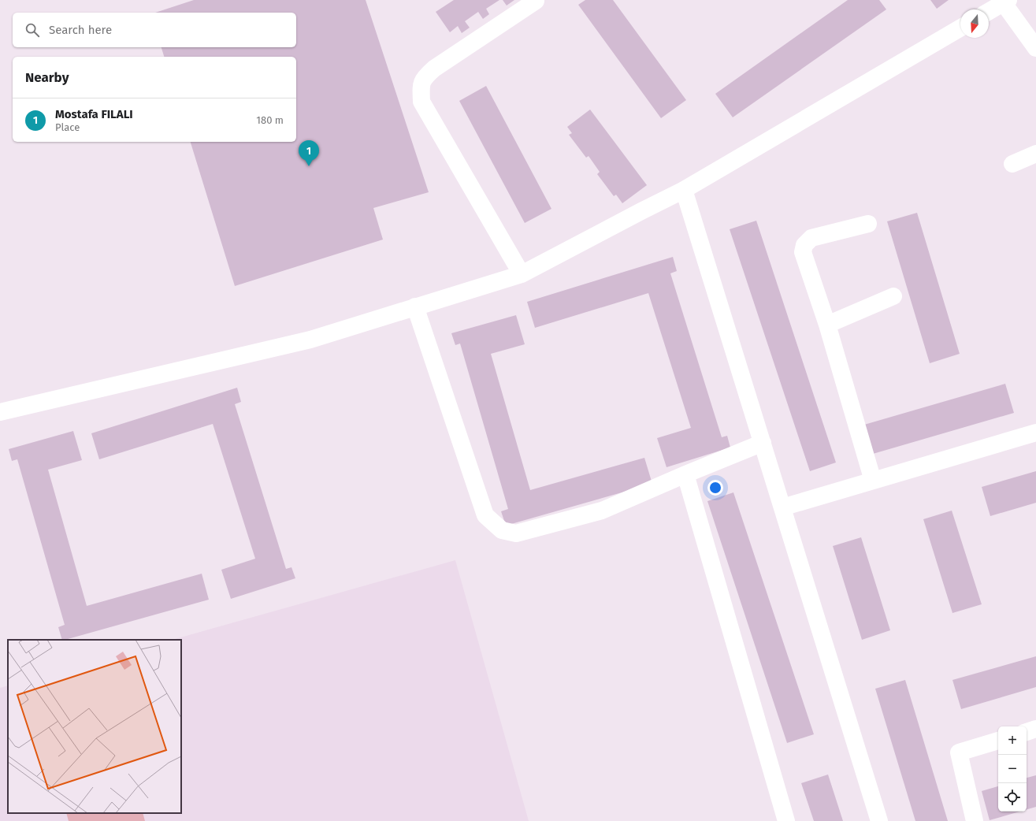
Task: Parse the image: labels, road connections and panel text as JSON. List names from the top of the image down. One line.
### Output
{"north":"bottom","page":{"search":"Search here","heading":"Nearby","list":[{"mark":"1","name":"Mostafa FILALI","note":"Place","value":"180 m"}],"pins":"1","map_buttons":["+","−"]}}
